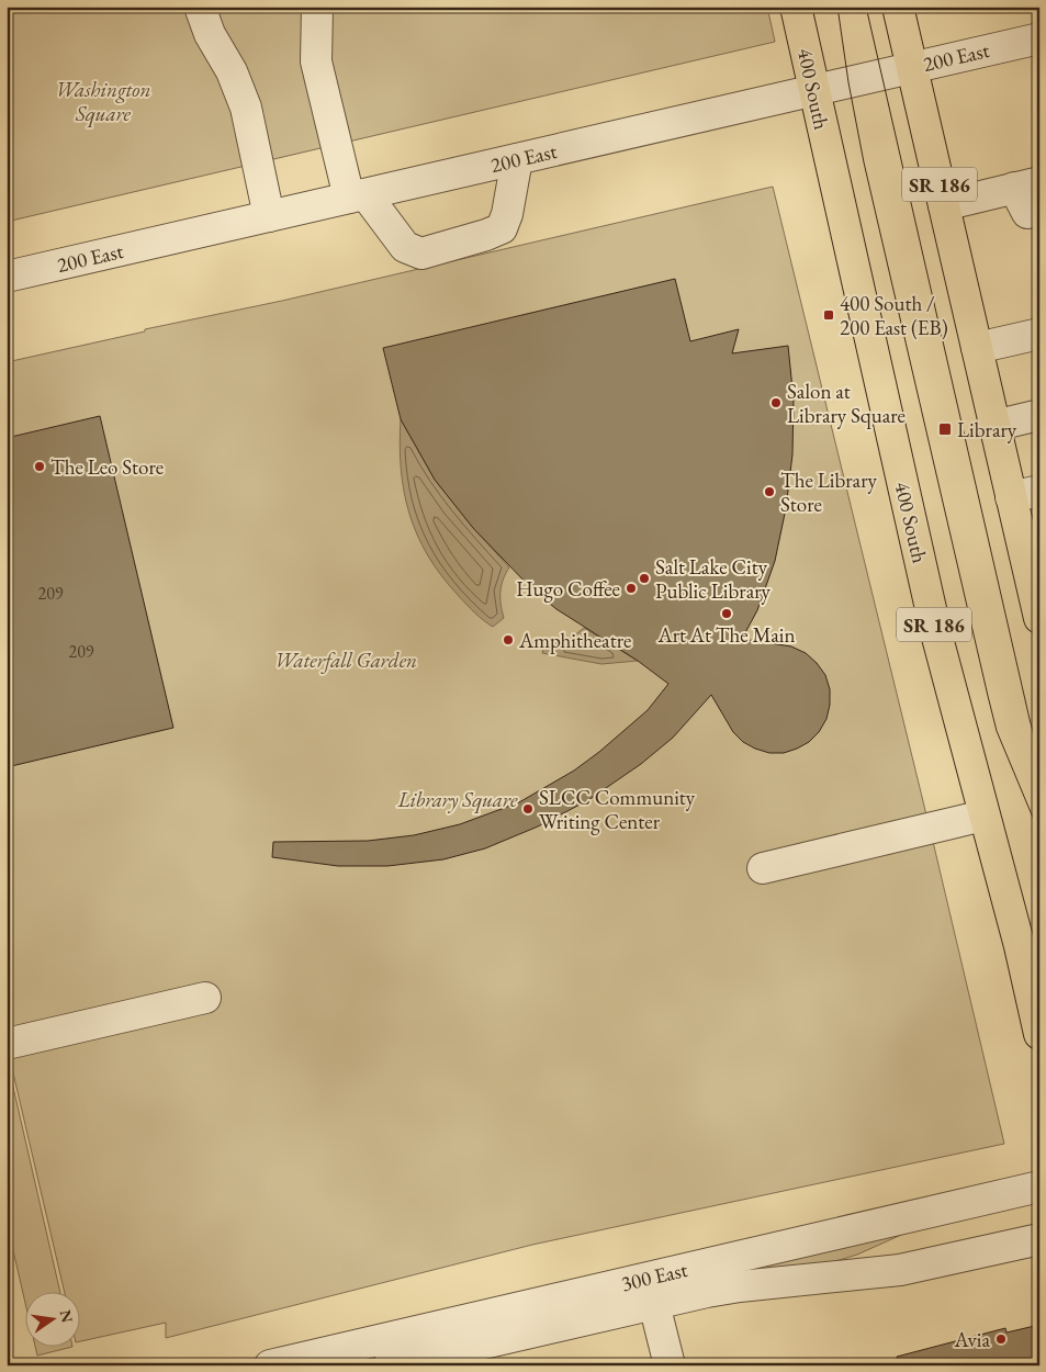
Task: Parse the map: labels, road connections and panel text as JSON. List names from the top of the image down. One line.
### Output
{"streets":{"main road":["400 South","SR 186"],"street":["200 East","300 East"]},"crossings":[["200 East","400 South"],["200 East","SR 186"]],"parks":["Washington Square","Waterfall Garden","Library Square"],"places":{"transit":["400 South / 200 East (EB)","Library"],"other":["Salon at Library Square","The Leo Store","The Library Store","Salt Lake City Public Library","Hugo Coffee","Art At The Main","Amphitheatre","SLCC Community Writing Center","Avia"]},"house_numbers":["209","209"],"north":"right"}
